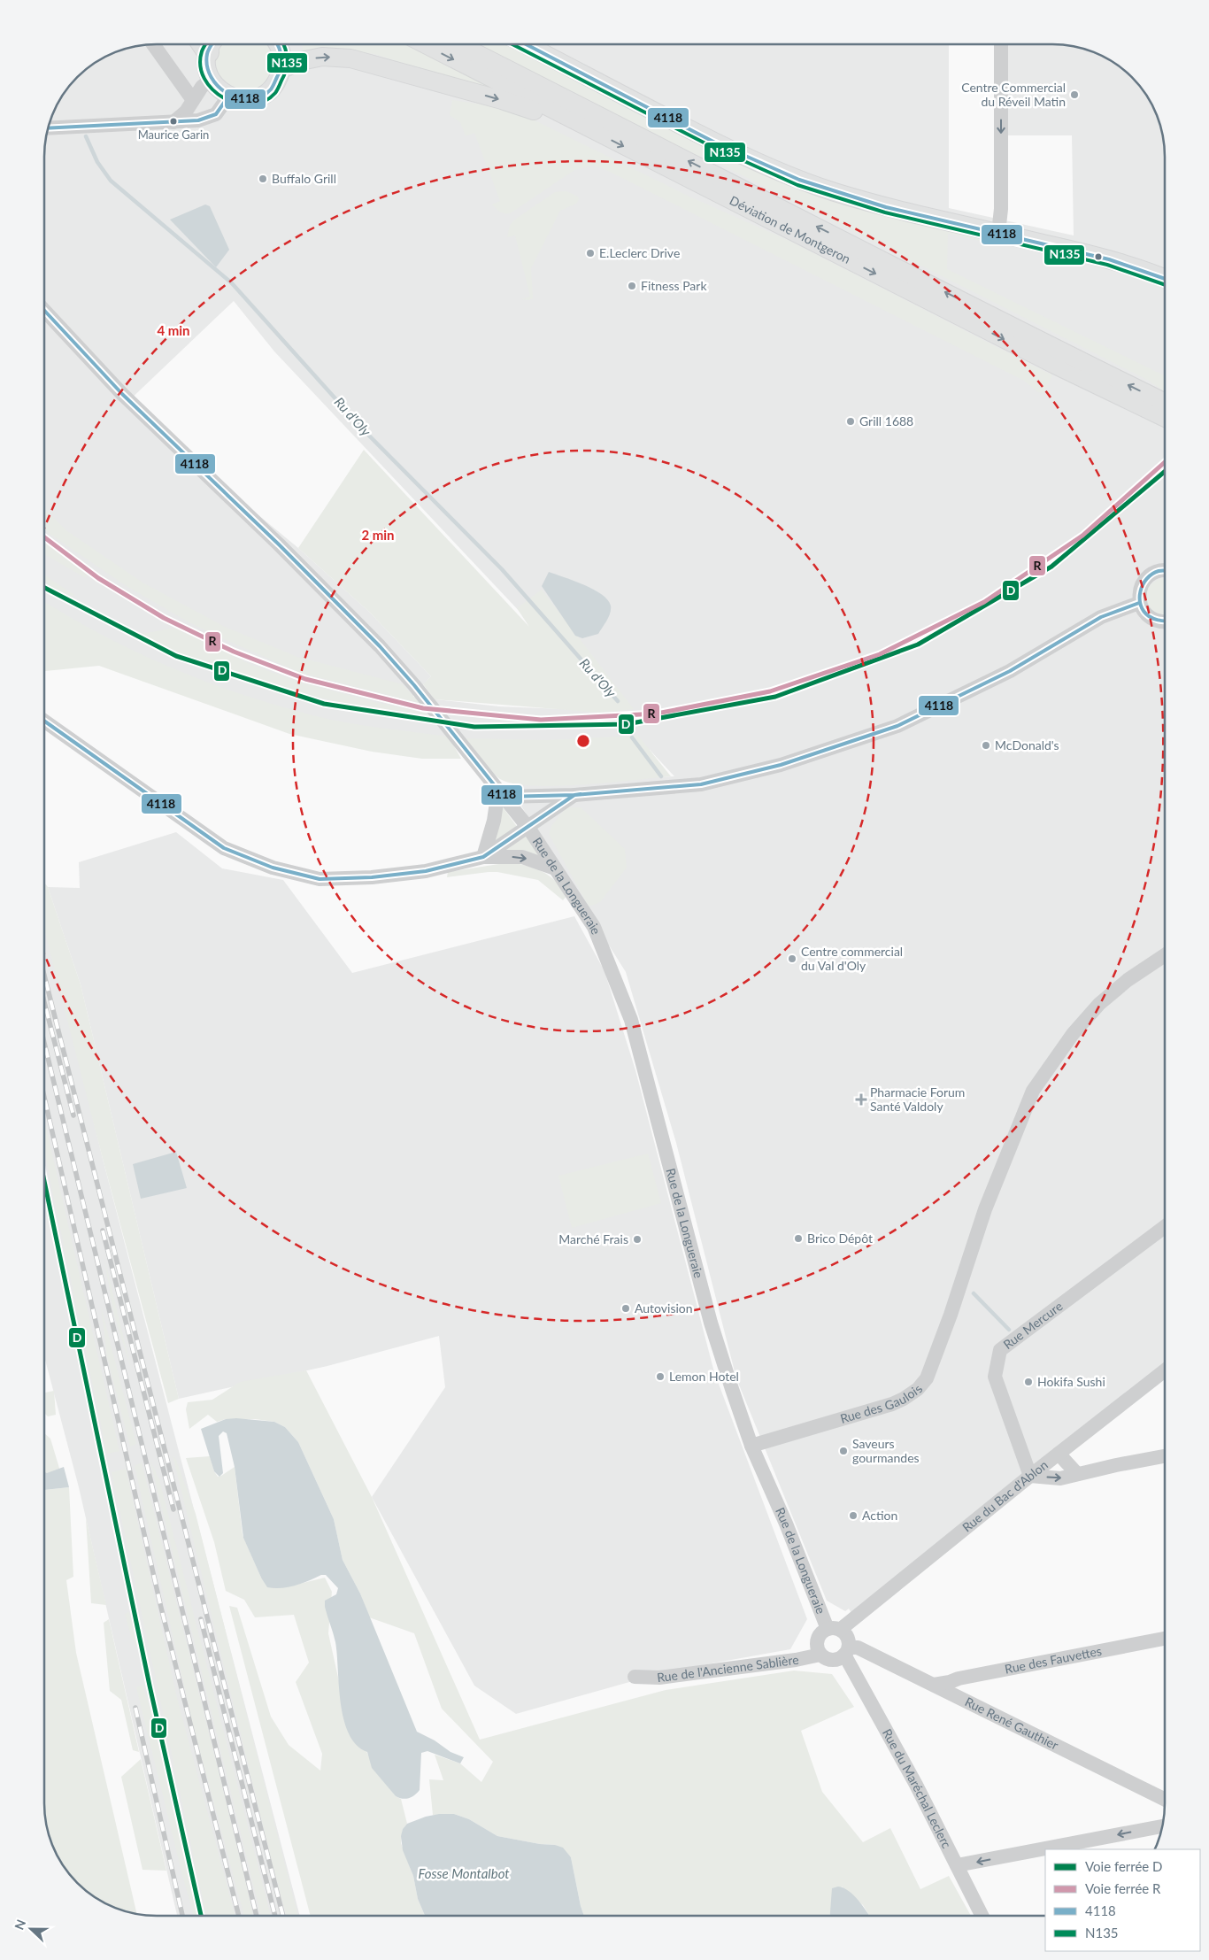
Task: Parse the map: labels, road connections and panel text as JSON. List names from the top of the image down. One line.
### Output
{"streets":{"main road":["Déviation de Montgeron"],"street":["Rue de la Longueraie","Rue Mercure","Rue des Gaulois","Rue du Bac d'Ablon","Rue des Fauvettes","Rue de l'Ancienne Sablière","Rue René Gauthier","Rue du Maréchal Leclerc"]},"crossings":[["Rue de la Longueraie","Rue des Gaulois"],["Rue de la Longueraie","Rue du Bac d'Ablon"],["Rue de la Longueraie","Rue de l'Ancienne Sablière"],["Rue de la Longueraie","Rue René Gauthier"],["Rue de la Longueraie","Rue du Maréchal Leclerc"],["Rue Mercure","Rue du Bac d'Ablon"],["Rue du Bac d'Ablon","Rue de l'Ancienne Sablière"],["Rue du Bac d'Ablon","Rue René Gauthier"],["Rue du Bac d'Ablon","Rue du Maréchal Leclerc"],["Rue des Fauvettes","Rue René Gauthier"],["Rue de l'Ancienne Sablière","Rue René Gauthier"],["Rue de l'Ancienne Sablière","Rue du Maréchal Leclerc"],["Rue René Gauthier","Rue du Maréchal Leclerc"]],"water":["Ru d'Oly","Fosse Montalbot"],"places":{"other":["Centre Commercial du Réveil Matin","Maurice Garin","Buffalo Grill","E.Leclerc Drive","Fitness Park","Grill 1688","McDonald's","Centre commercial du Val d'Oly","Brico Dépôt","Marché Frais","Autovision","Lemon Hotel","Hokifa Sushi","Saveurs gourmandes","Action"],"health":["Pharmacie Forum Santé Valdoly"]},"lines":["transit line 4118","transit line N135","rail line R","rail line D"],"legend":["Voie ferrée D","Voie ferrée R","4118","N135"],"north":"left","rings":["4 min","2 min"]}
